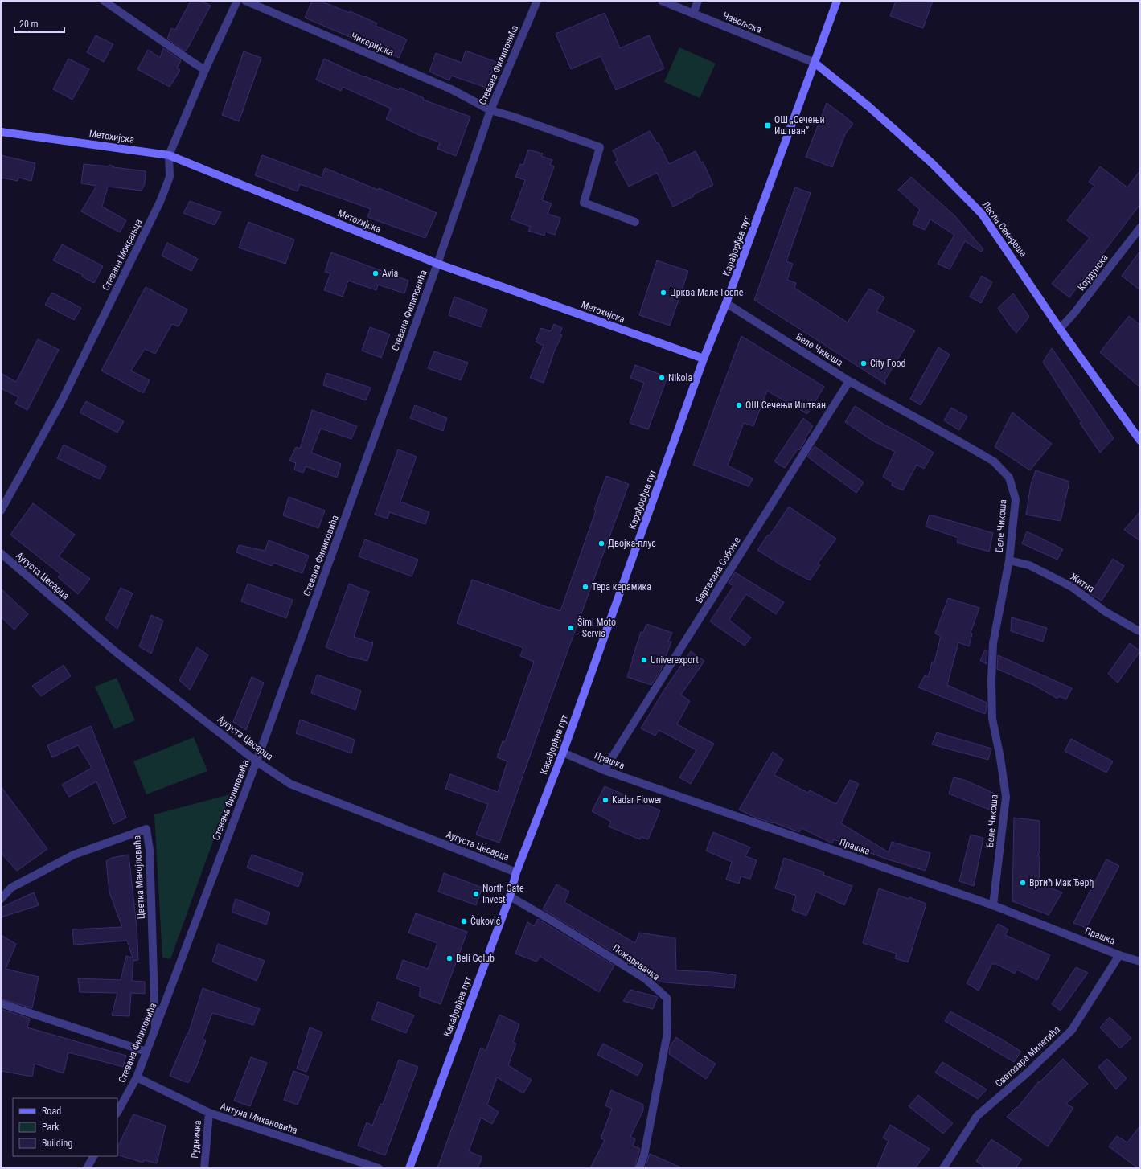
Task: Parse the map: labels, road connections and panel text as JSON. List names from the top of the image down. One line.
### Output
{"streets":{"main road":["Метохијска","Ласла Секереша","Карађорђев пут"],"street":["Чавољска","Чикеријска","Стевана Филиповића","Стевана Мокрањца","Кордунска","Беле Чикоша","Берталана Собоње","Аугуста Цесарца","Житна","Прашка","Цветка Манојловића","Пожаревачка","Светозара Милетића","Антуна Михановића","Рудничка"]},"crossings":[["Чавољска","Ласла Секереша"],["Чавољска","Карађорђев пут"],["Чикеријска","Стевана Филиповића"],["Стевана Филиповића","Метохијска"],["Стевана Филиповића","Аугуста Цесарца"],["Стевана Филиповића","Цветка Манојловића"],["Стевана Филиповића","Антуна Михановића"],["Метохијска","Карађорђев пут"],["Метохијска","Стевана Мокрањца"],["Ласла Секереша","Карађорђев пут"],["Ласла Секереша","Кордунска"],["Карађорђев пут","Беле Чикоша"],["Карађорђев пут","Аугуста Цесарца"],["Карађорђев пут","Прашка"],["Карађорђев пут","Пожаревачка"],["Беле Чикоша","Берталана Собоње"],["Беле Чикоша","Житна"],["Беле Чикоша","Прашка"],["Берталана Собоње","Прашка"],["Прашка","Светозара Милетића"],["Антуна Михановића","Рудничка"]],"places":{"transit":["ОШ „Сечењи Иштван”"],"other":["Avia","Црква Мале Госпе","City Food","Nikola","ОШ Сечењи Иштван","Двојка-плус","Тера керамика","Šimi Moto - Servis","Univerexport","Kadar Flower","Вртић Мак Ђерђ","North Gate Invest","Čuković","Beli Golub"]},"legend":["Road","Park","Building"],"scale_bar":"20 m"}
